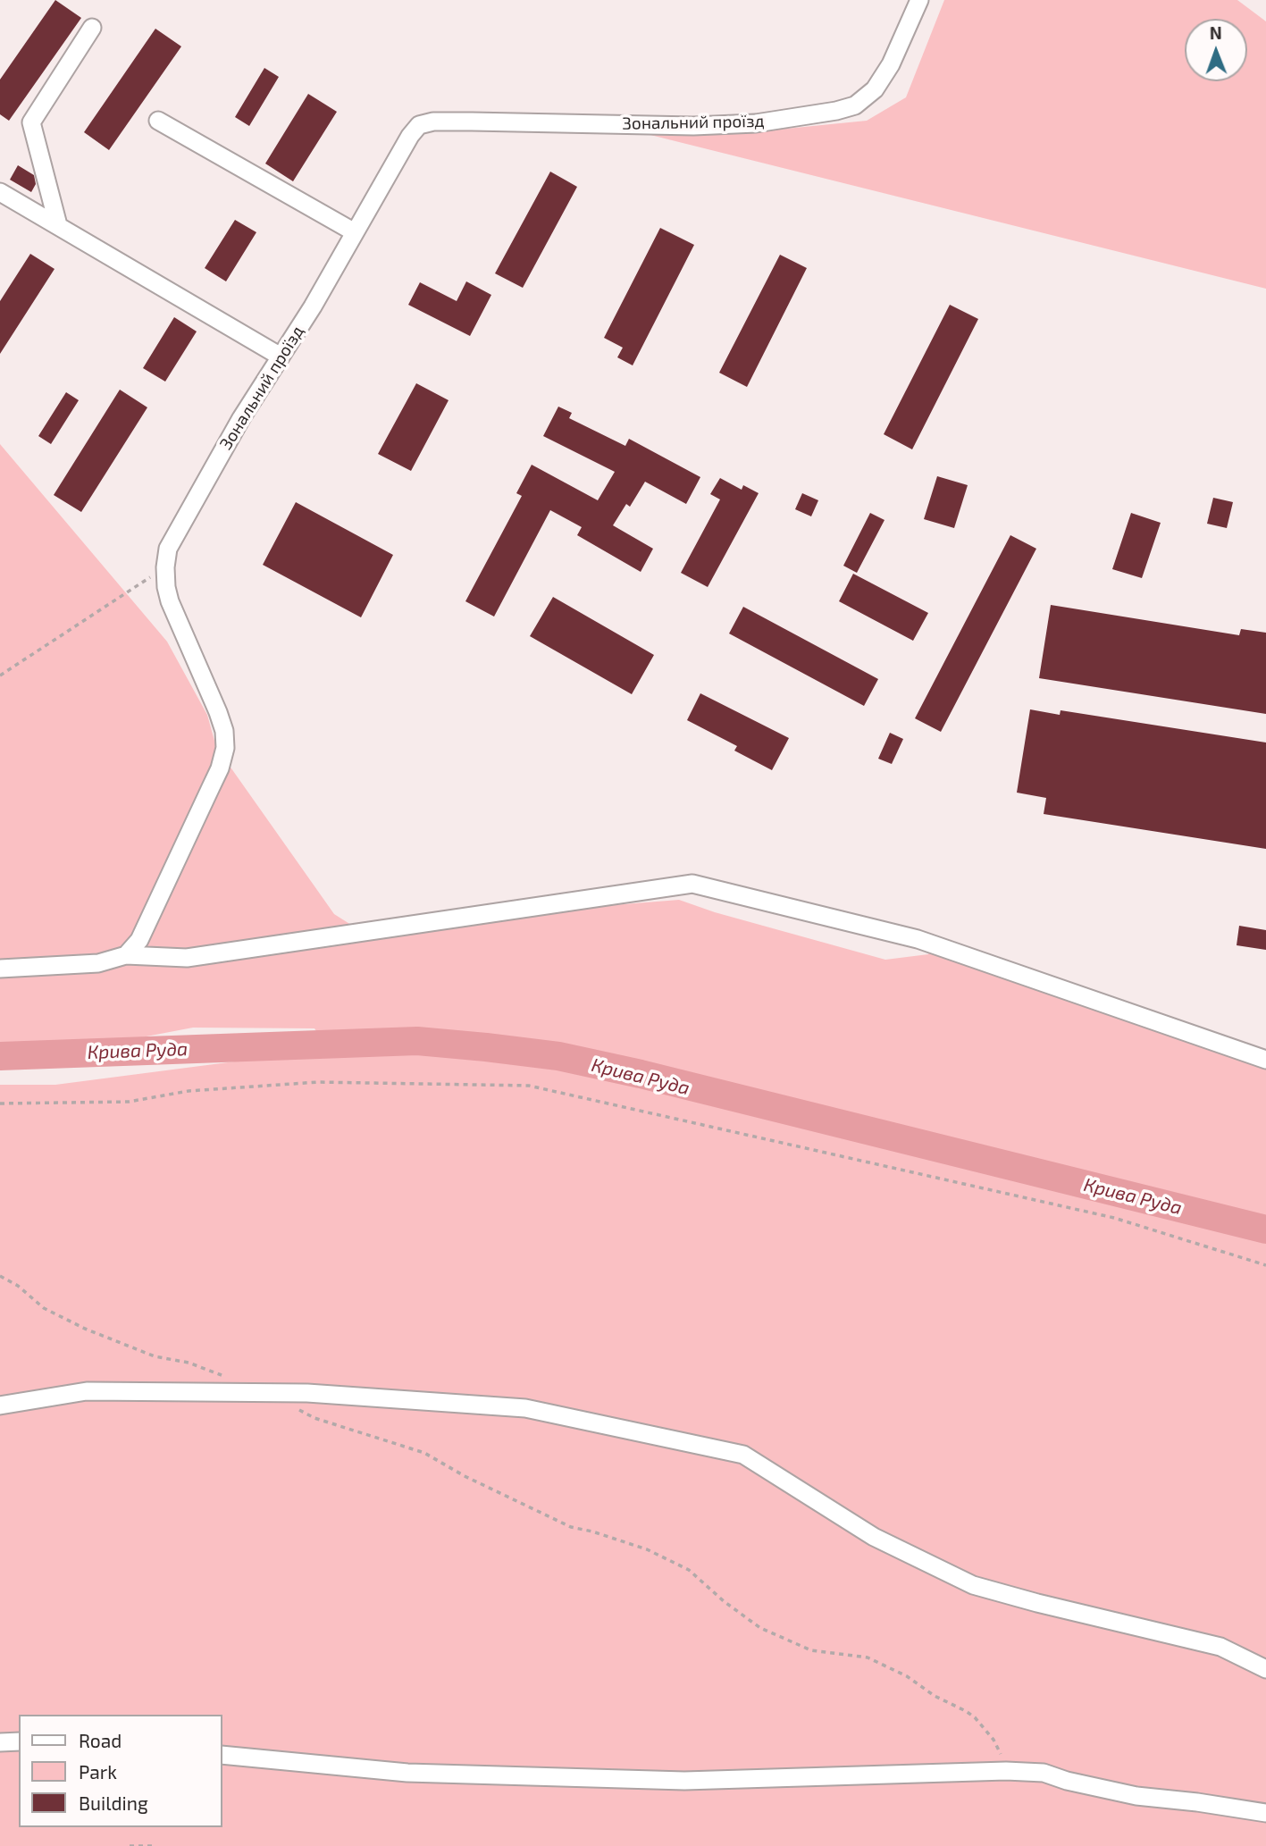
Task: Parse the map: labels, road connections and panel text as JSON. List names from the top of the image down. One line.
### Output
{"streets":{"street":["Зональний проїзд"]},"water":["Крива Руда"],"legend":["Road","Park","Building"],"north":"top"}
